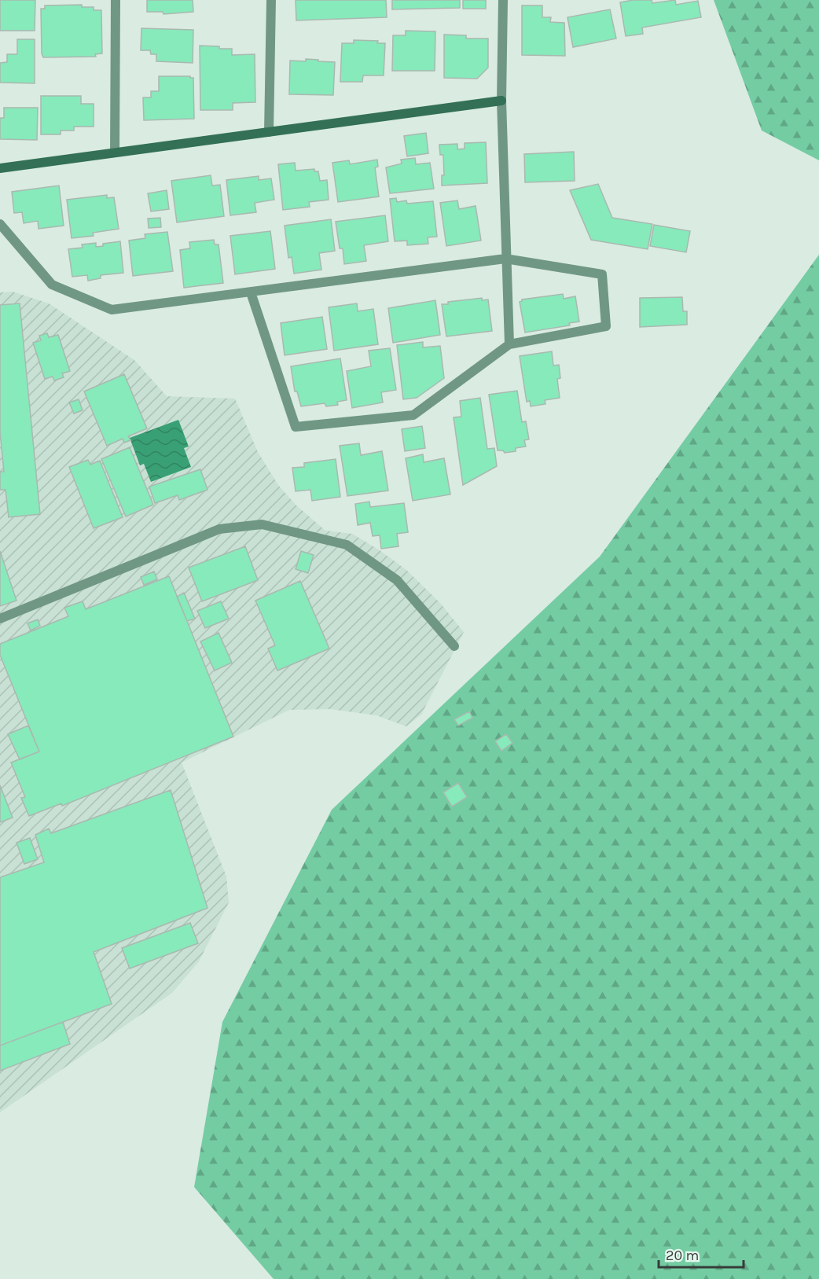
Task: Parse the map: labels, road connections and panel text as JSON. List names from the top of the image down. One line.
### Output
{"scale_bar":"20 m"}
